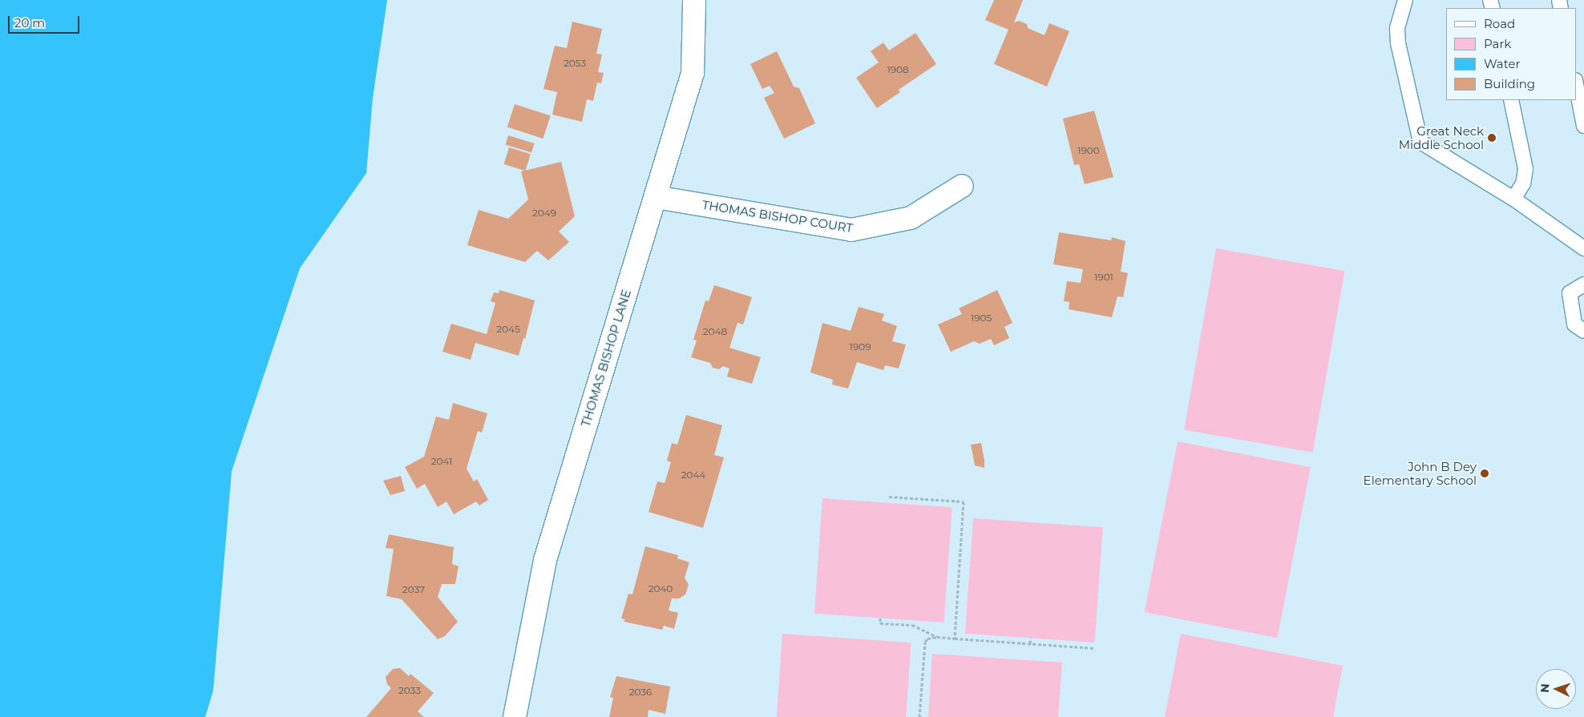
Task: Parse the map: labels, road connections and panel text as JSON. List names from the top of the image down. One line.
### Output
{"streets":{"street":["THOMAS BISHOP COURT","THOMAS BISHOP LANE"]},"crossings":[["THOMAS BISHOP COURT","THOMAS BISHOP LANE"]],"places":["Great Neck Middle School","John B Dey Elementary School"],"house_numbers":["2053","1908","1900","2049","1901","1905","2045","2048","1909","2041","2044","2040","2037","2033","2036"],"legend":["Road","Park","Water","Building"],"scale_bar":"20 m","north":"left"}
